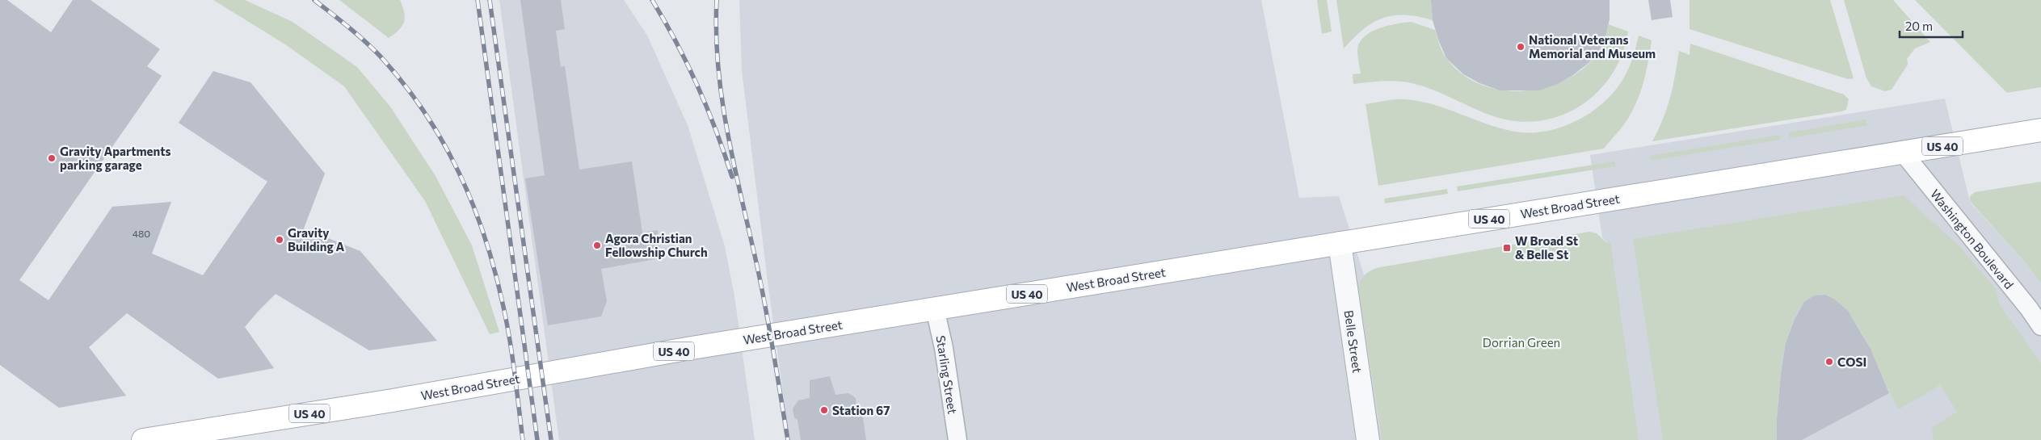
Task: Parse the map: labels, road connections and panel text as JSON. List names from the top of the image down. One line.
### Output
{"streets":{"main road":["US 40","West Broad Street"],"street":["Washington Boulevard","Belle Street","Starling Street"]},"crossings":[["West Broad Street","Washington Boulevard"],["West Broad Street","Belle Street"],["West Broad Street","Starling Street"]],"parks":["Dorrian Green"],"places":{"other":["National Veterans Memorial and Museum","Gravity Apartments parking garage","Gravity Building A","Agora Christian Fellowship Church","COSI","Station 67"],"transit":["W Broad St & Belle St"]},"house_numbers":["480"],"scale_bar":"20 m"}
